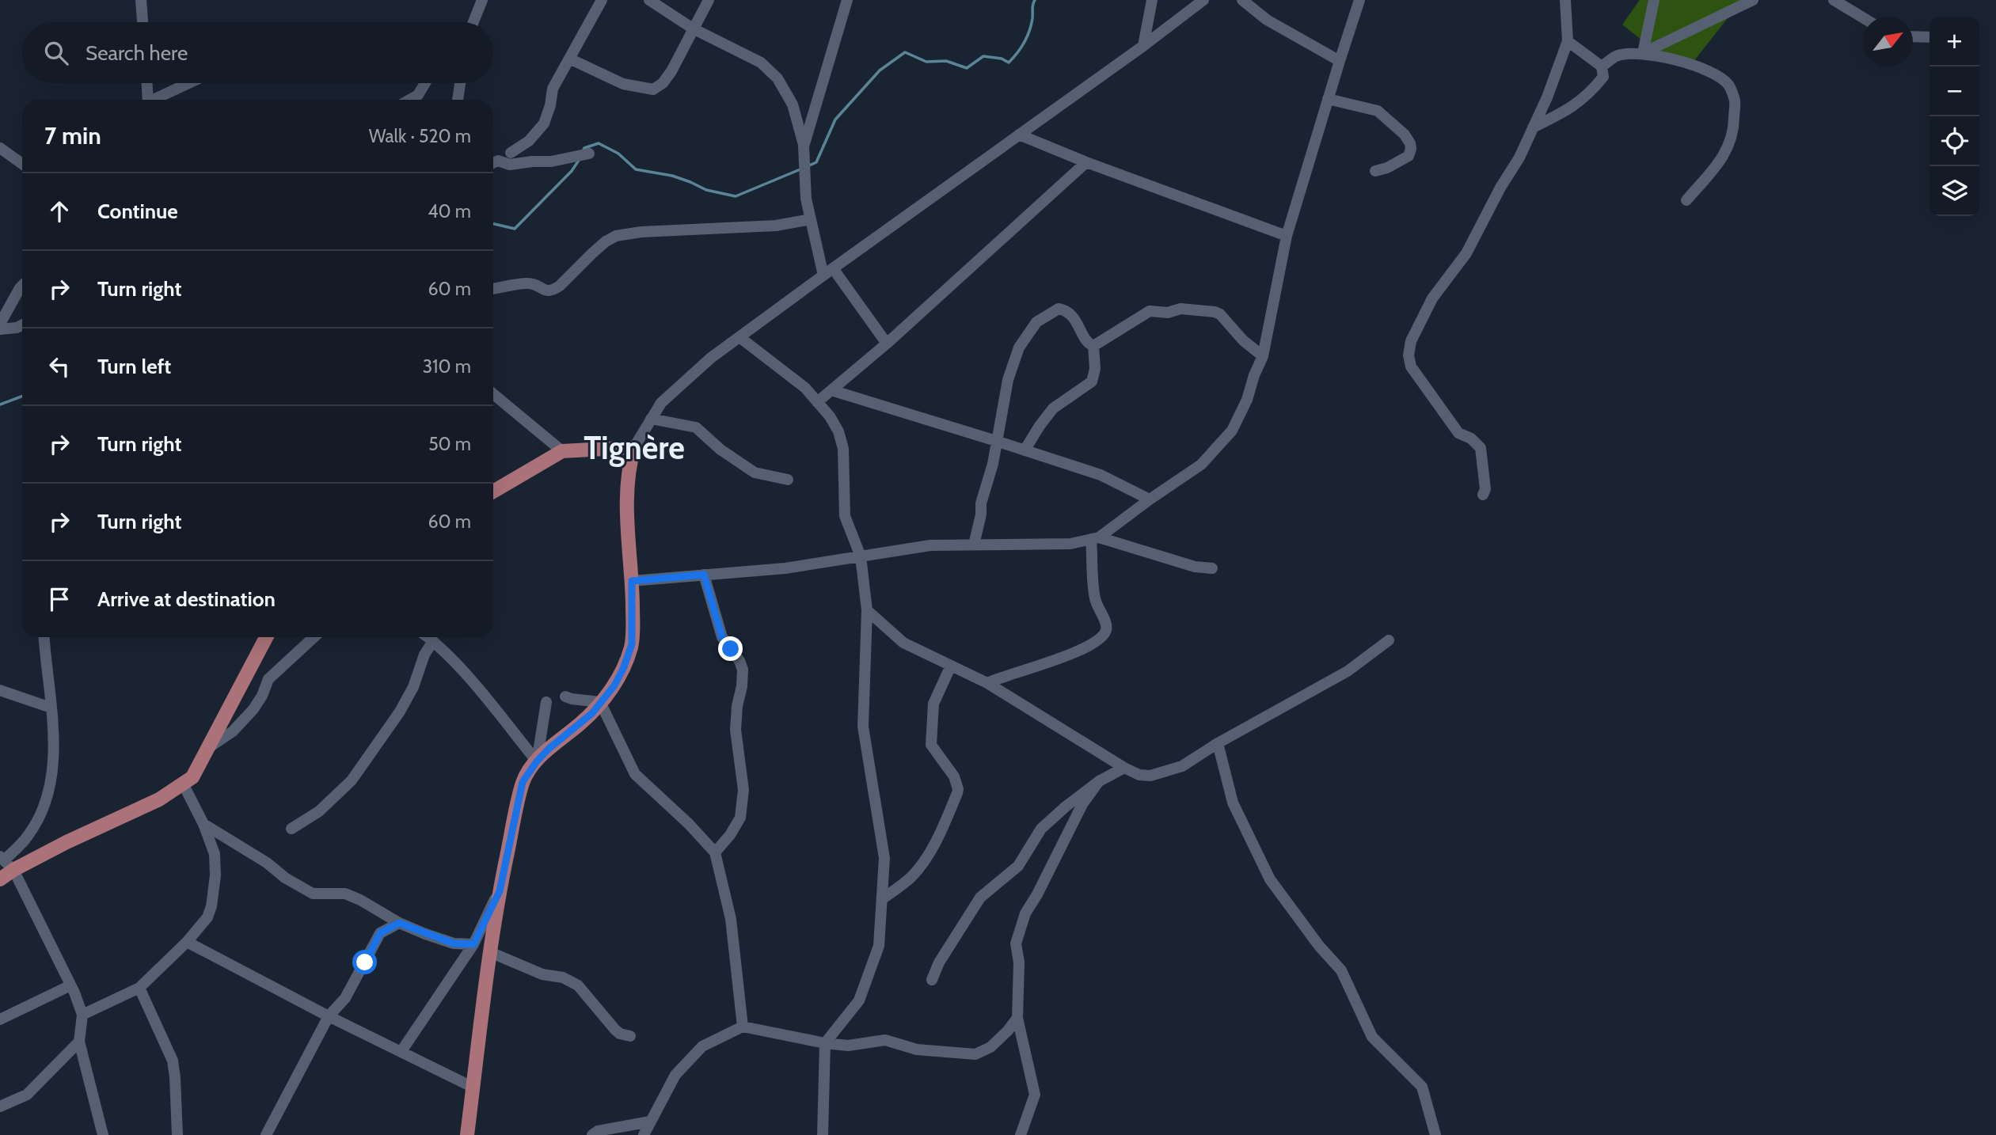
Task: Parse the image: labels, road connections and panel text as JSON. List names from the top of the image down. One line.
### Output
{"districts":["Tignère"],"north":"top right","page":{"map_buttons":["+","−"],"search":"Search here","heading":["7 min","Walk · 520 m"],"list":[["Continue","40 m"],["Turn right","60 m"],["Turn left","310 m"],["Turn right","50 m"],["Turn right","60 m"],"Arrive at destination"]}}
